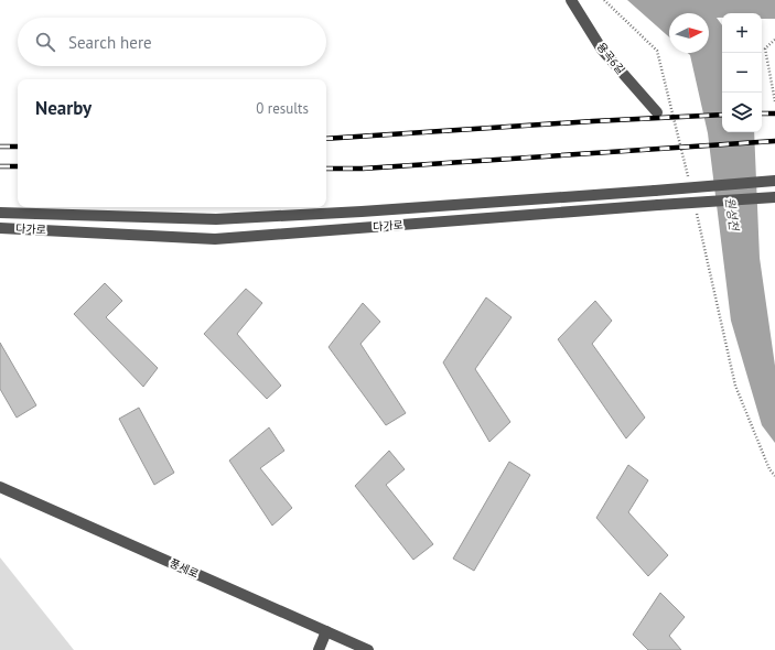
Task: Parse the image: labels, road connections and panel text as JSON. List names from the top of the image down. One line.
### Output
{"streets":{"street":["용곡6길","다가로","풍세로"]},"water":["원성천"],"north":"right","page":{"map_buttons":["+","−"],"search":"Search here","heading":["Nearby","0 results"]}}
